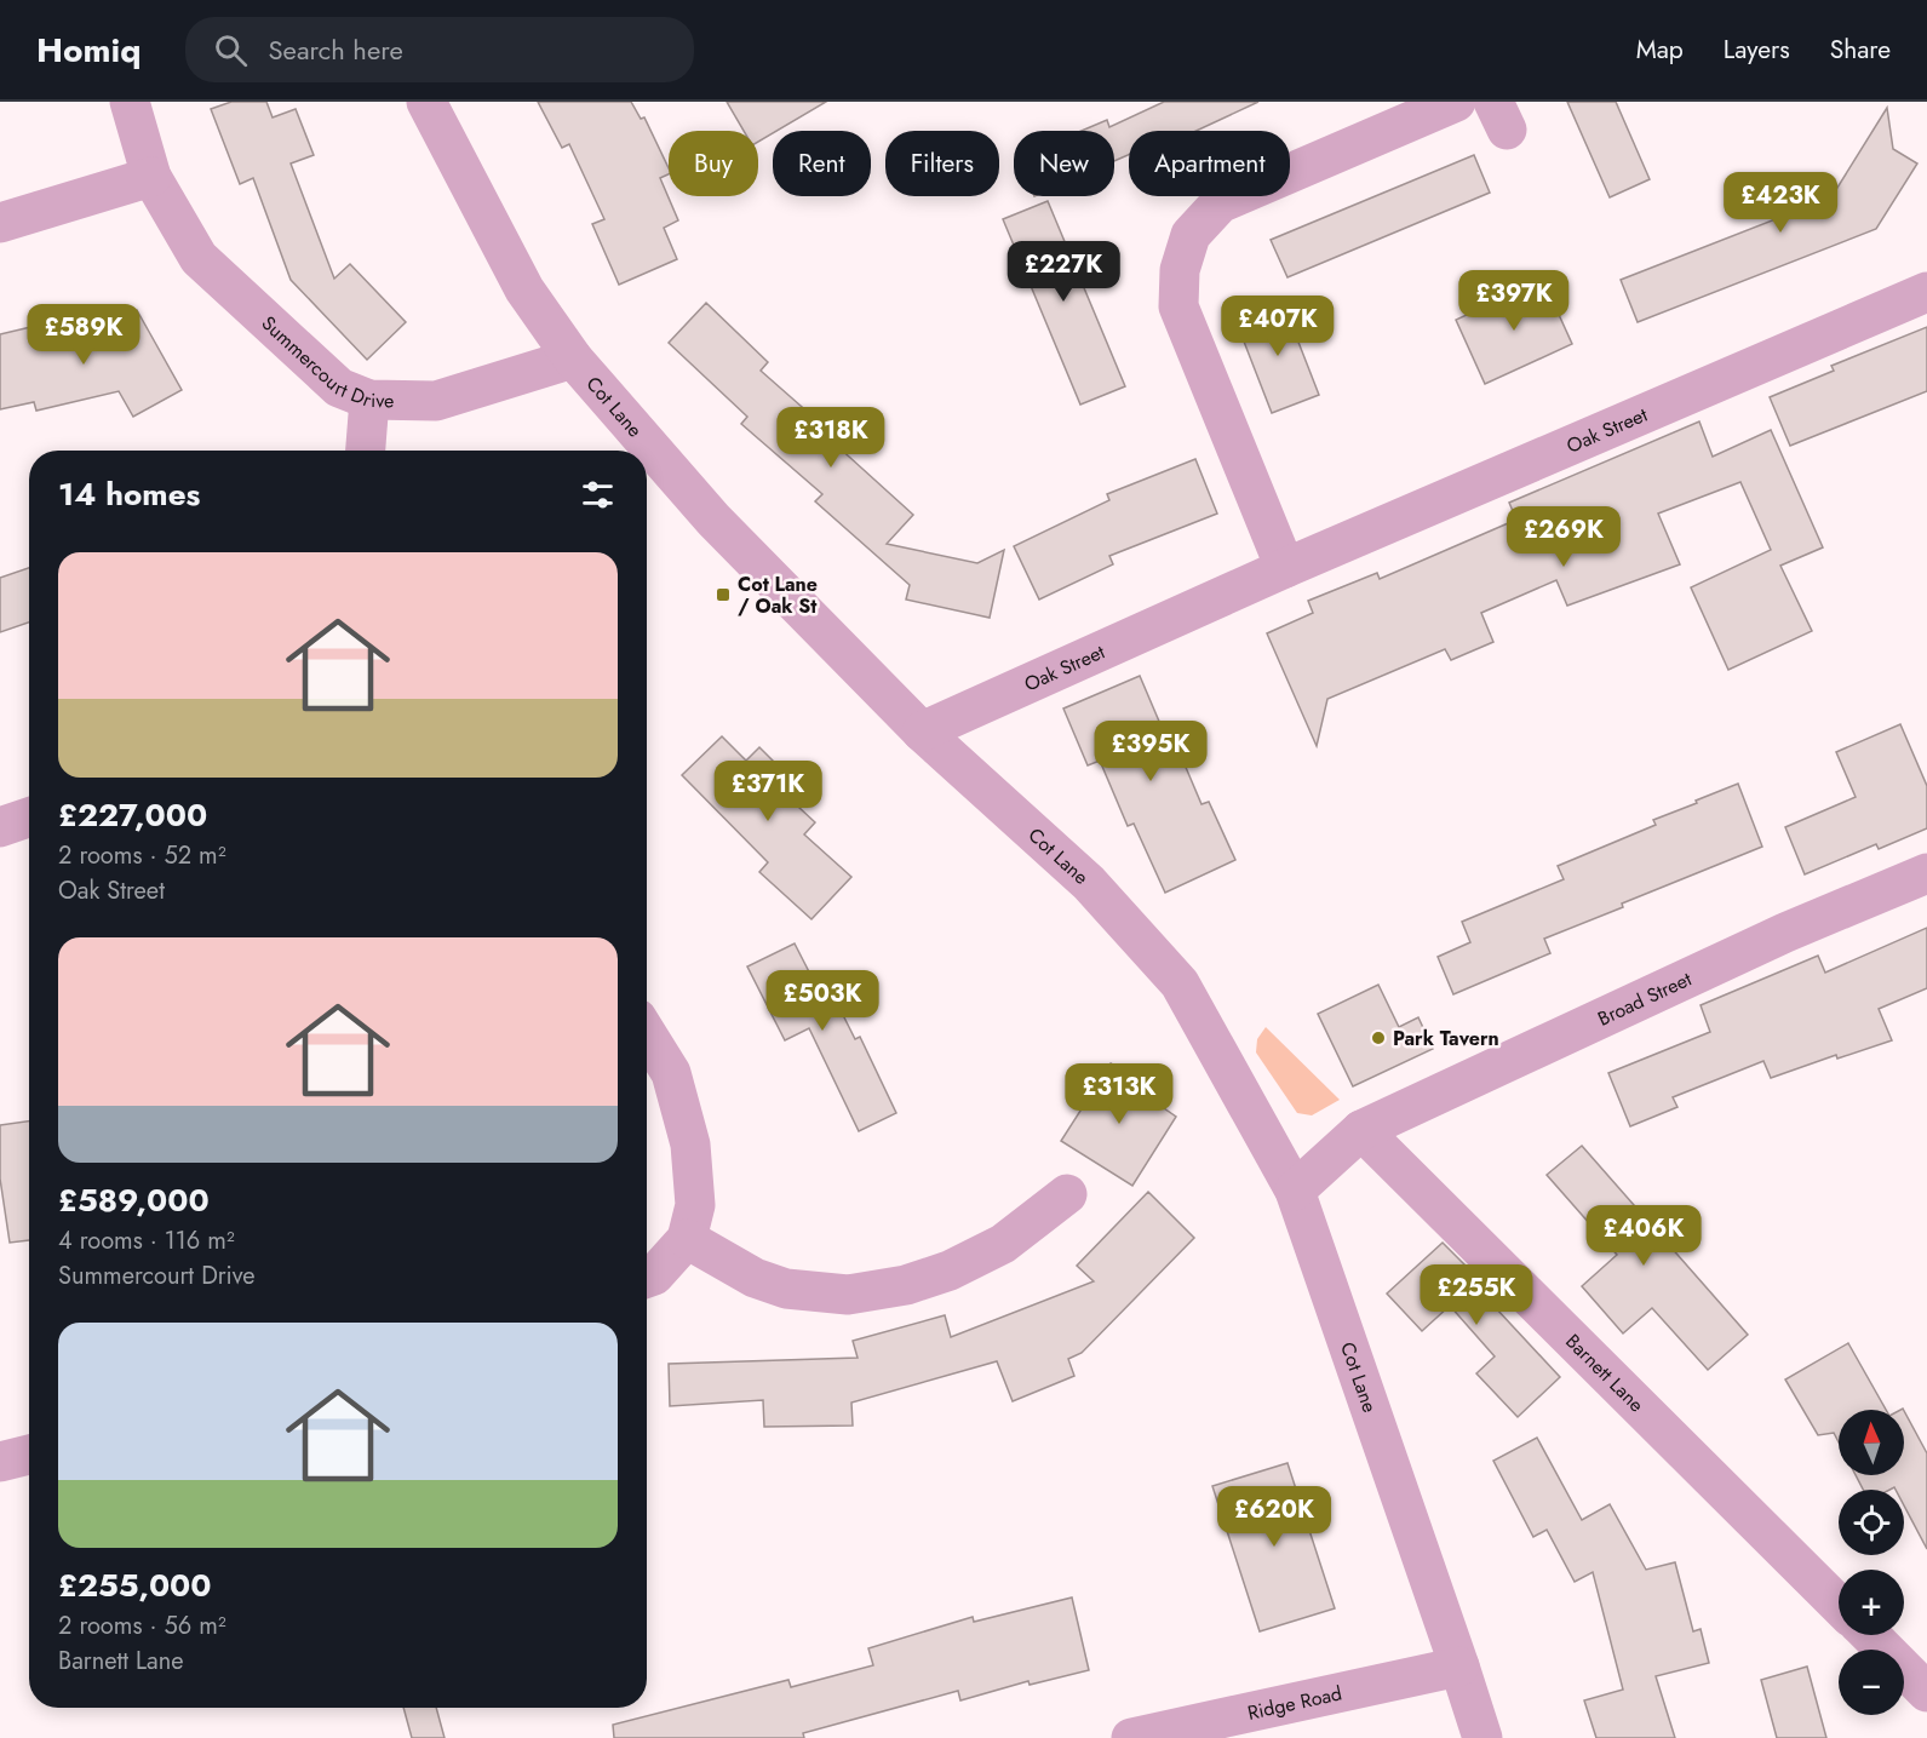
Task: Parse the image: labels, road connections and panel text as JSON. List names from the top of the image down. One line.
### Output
{"streets":{"street":["Summercourt Drive","Cot Lane","Oak Street","Broad Street","Barnett Lane","Ridge Road"]},"crossings":[["Summercourt Drive","Cot Lane"],["Cot Lane","Oak Street"],["Cot Lane","Ridge Road"],["Broad Street","Barnett Lane"]],"places":{"transit":["Cot Lane / Oak St"],"other":["Park Tavern"]},"north":"top","page":{"header":"Homiq","search":"Search here","nav":["Map","Layers","Share"],"chip":["Buy","Rent","Filters","New","Apartment"],"price":["£423K","£227K","£397K","£407K","£589K","£318K","£269K","£395K","£371K","£503K","£313K","£406K","£255K","£620K"],"heading":"14 homes","list":[{"name":"£227,000","note":"2 rooms · 52 m² · Oak Street"},{"name":"£589,000","note":"4 rooms · 116 m² · Summercourt Drive"},{"name":"£255,000","note":"2 rooms · 56 m² · Barnett Lane"}],"map_buttons":["+","−"]}}
